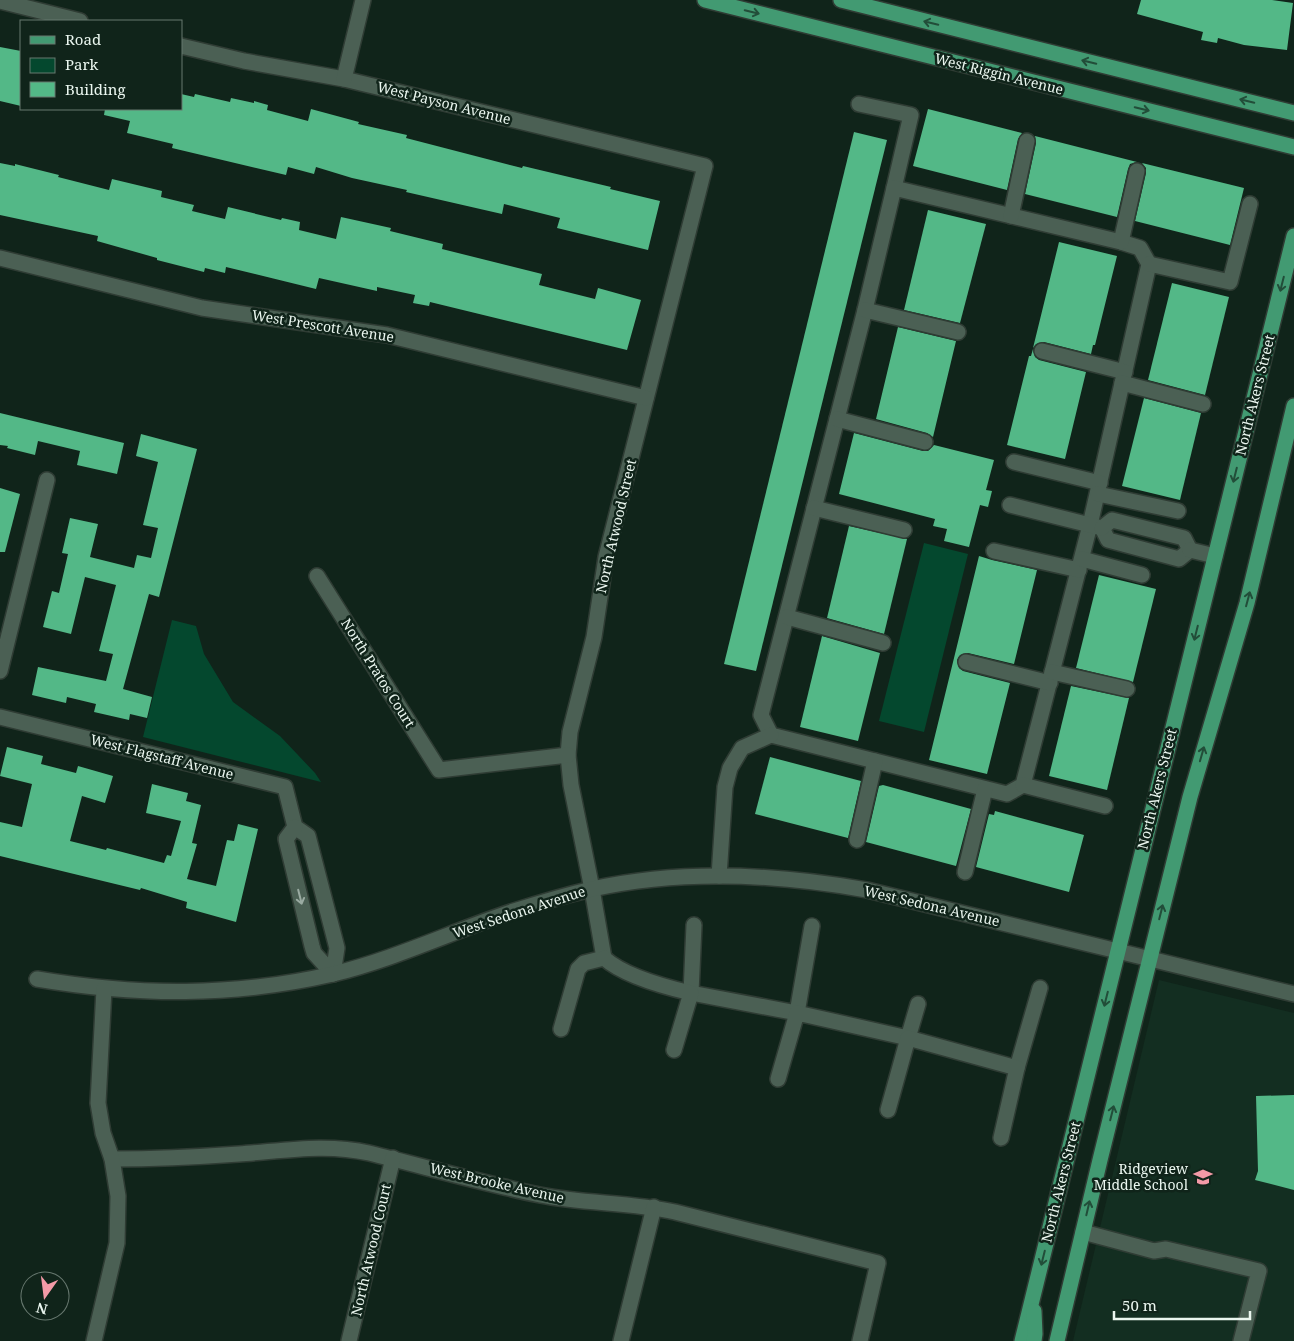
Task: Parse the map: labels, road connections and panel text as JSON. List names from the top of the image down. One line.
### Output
{"streets":{"main road":["West Riggin Avenue","North Akers Street"],"street":["West Payson Avenue","West Prescott Avenue","North Atwood Street","North Pratos Court","West Flagstaff Avenue","West Sedona Avenue","West Brooke Avenue","North Atwood Court"]},"crossings":[["West Payson Avenue","North Atwood Street"],["West Prescott Avenue","North Atwood Street"],["North Akers Street","West Sedona Avenue"],["North Atwood Street","North Pratos Court"],["North Atwood Street","West Sedona Avenue"],["West Flagstaff Avenue","West Sedona Avenue"],["West Brooke Avenue","North Atwood Court"]],"places":{"school or university":["Ridgeview Middle School"]},"legend":["Road","Park","Building"],"scale_bar":"50 m","north":"bottom"}
